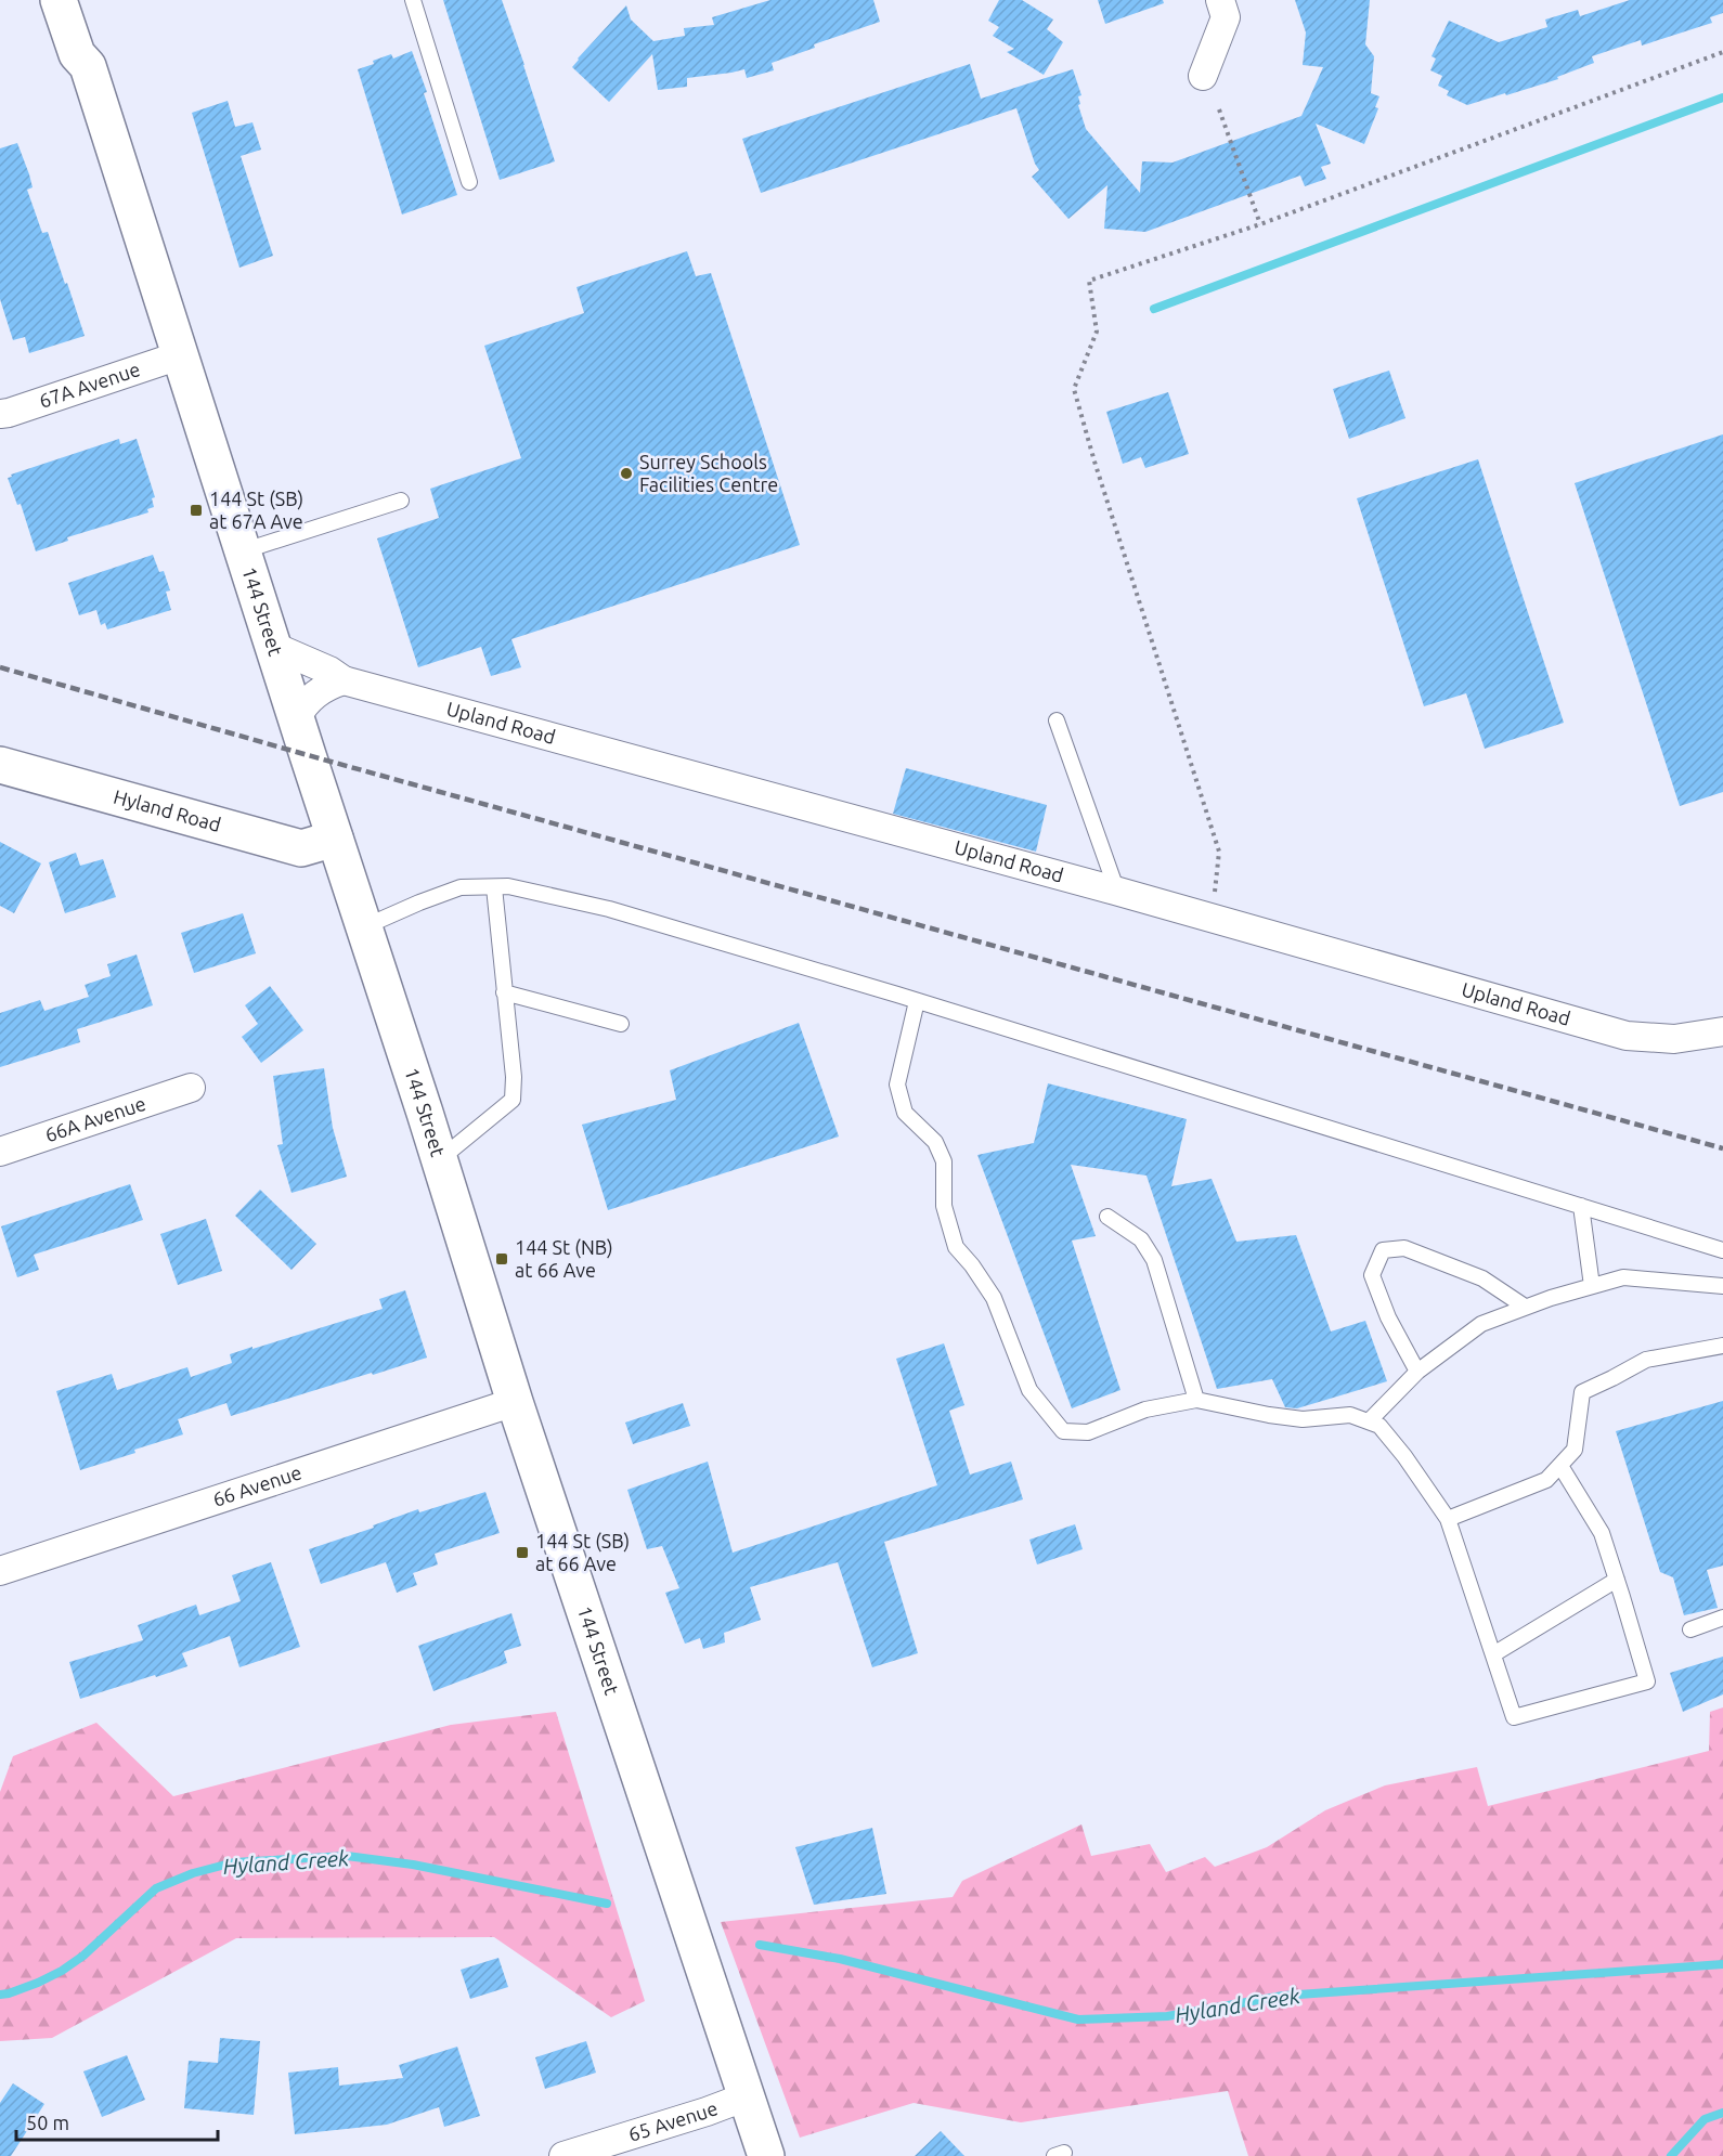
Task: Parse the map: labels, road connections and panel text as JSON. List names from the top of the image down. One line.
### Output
{"streets":{"main road":["144 Street","Hyland Road"],"street":["67A Avenue","Upland Road","66A Avenue","66 Avenue","65 Avenue"]},"crossings":[["67A Avenue","144 Street"],["144 Street","Upland Road"],["144 Street","Hyland Road"],["144 Street","66 Avenue"],["144 Street","65 Avenue"]],"water":["Hyland Creek"],"places":{"other":["Surrey Schools Facilities Centre"],"transit":["144 St (SB) at 67A Ave","144 St (NB) at 66 Ave","144 St (SB) at 66 Ave"]},"scale_bar":"50 m"}
